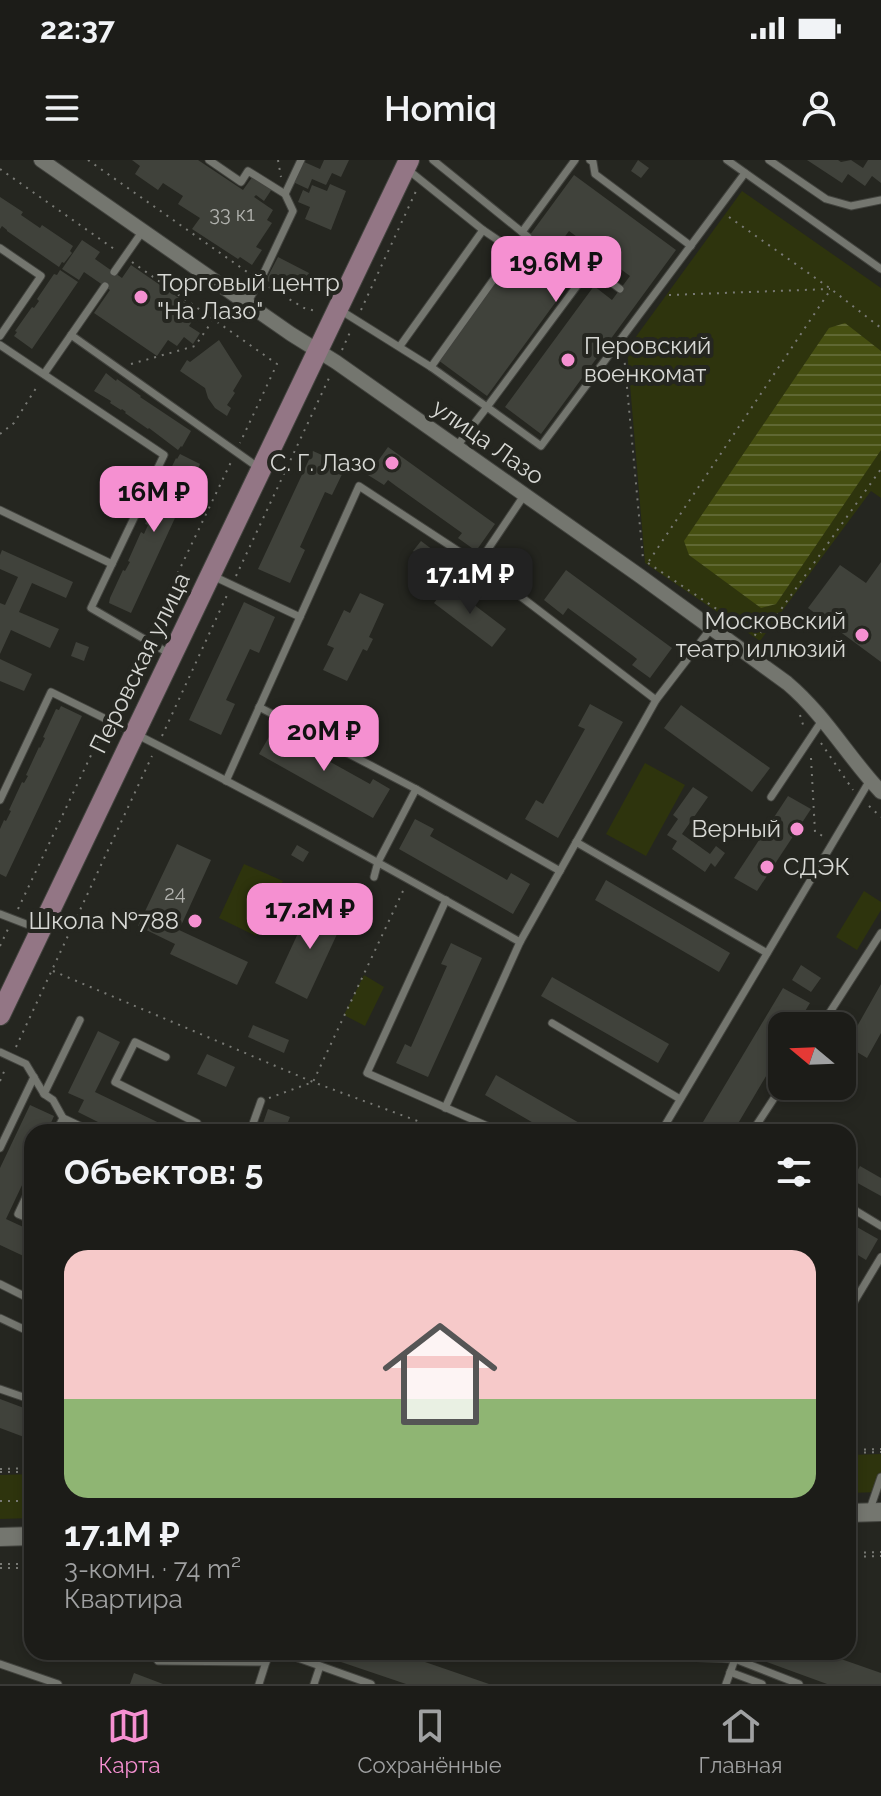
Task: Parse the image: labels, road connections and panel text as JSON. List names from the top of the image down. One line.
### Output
{"streets":{"main road":["Перовская улица"],"street":["улица Лазо"]},"crossings":[["улица Лазо","Перовская улица"]],"places":["Торговый центр \"На Лазо\"","Перовский военкомат","С. Г. Лазо","Московский театр иллюзий","Верный","СДЭК","Школа №788"],"house_numbers":["33 к1","24"],"north":"left","page":{"status":"22:37","header":"Homiq","price":["19.6M ₽","16M ₽","17.1M ₽","20M ₽","17.2M ₽"],"heading":"Объектов: 5","list":[{"name":"17.1M ₽","note":"3-комн. · 74 m² · Квартира"}],"tabs":["Карта","Сохранённые","Главная"]}}
